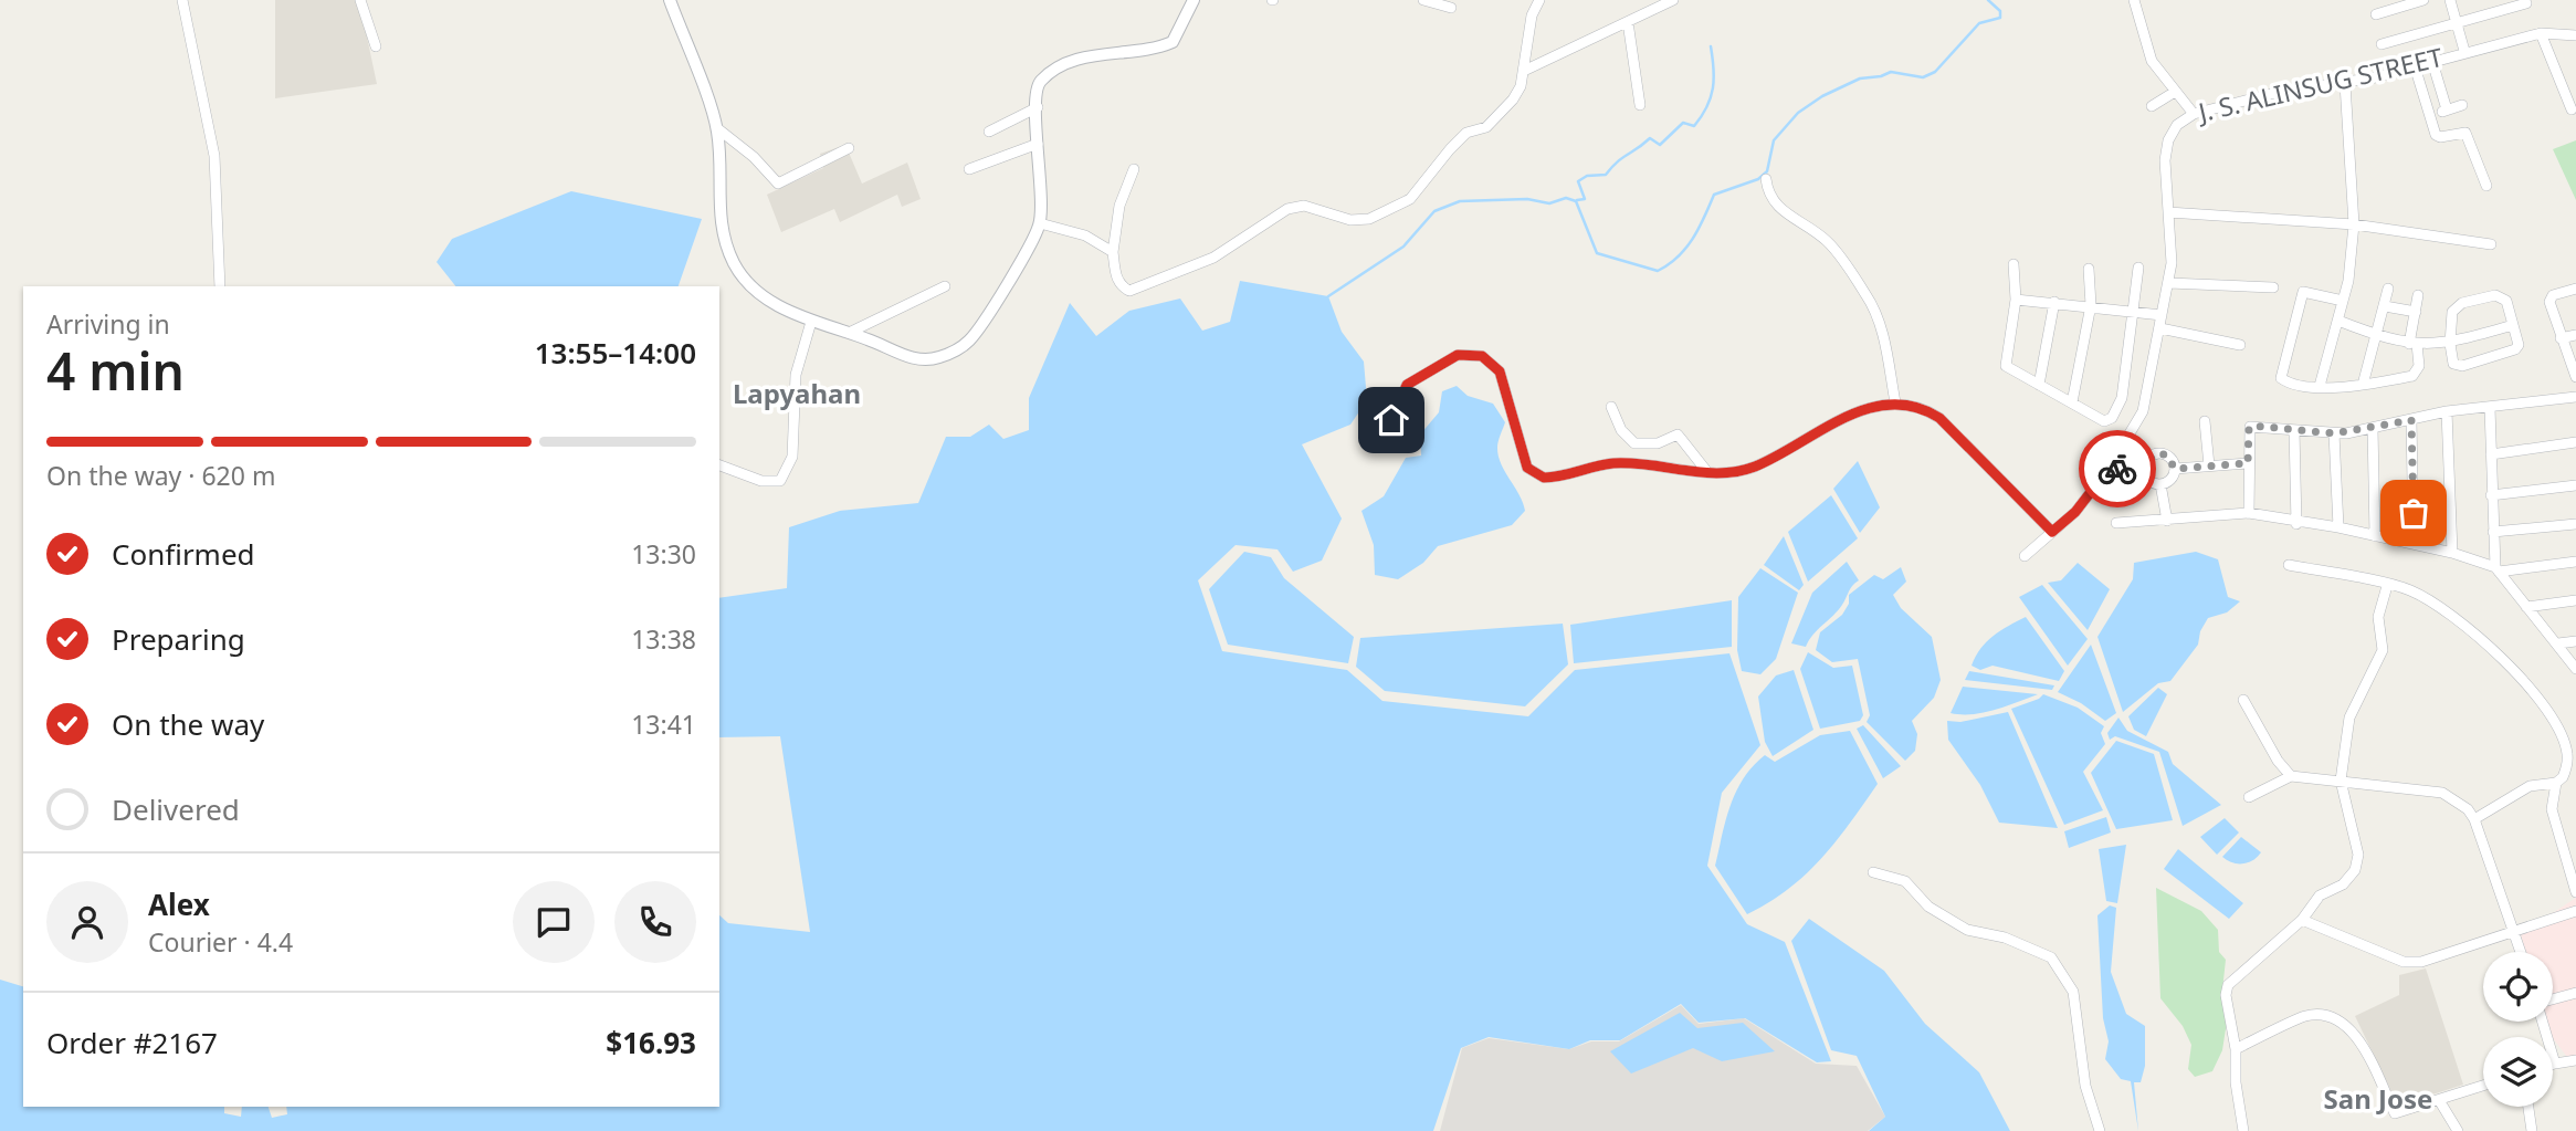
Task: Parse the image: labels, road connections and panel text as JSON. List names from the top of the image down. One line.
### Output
{"streets":{"street":["J. S. ALINSUG STREET"]},"districts":["Lapyahan","San Jose"],"page":{"heading":["4 min","Arriving in","13:55–14:00"],"panel":["Alex","Courier · 4.4","Order #2167","$16.93"],"bar":"On the way · 620 m","list":[["Confirmed","13:30"],["Preparing","13:38"],["On the way","13:41"],"Delivered"]}}
